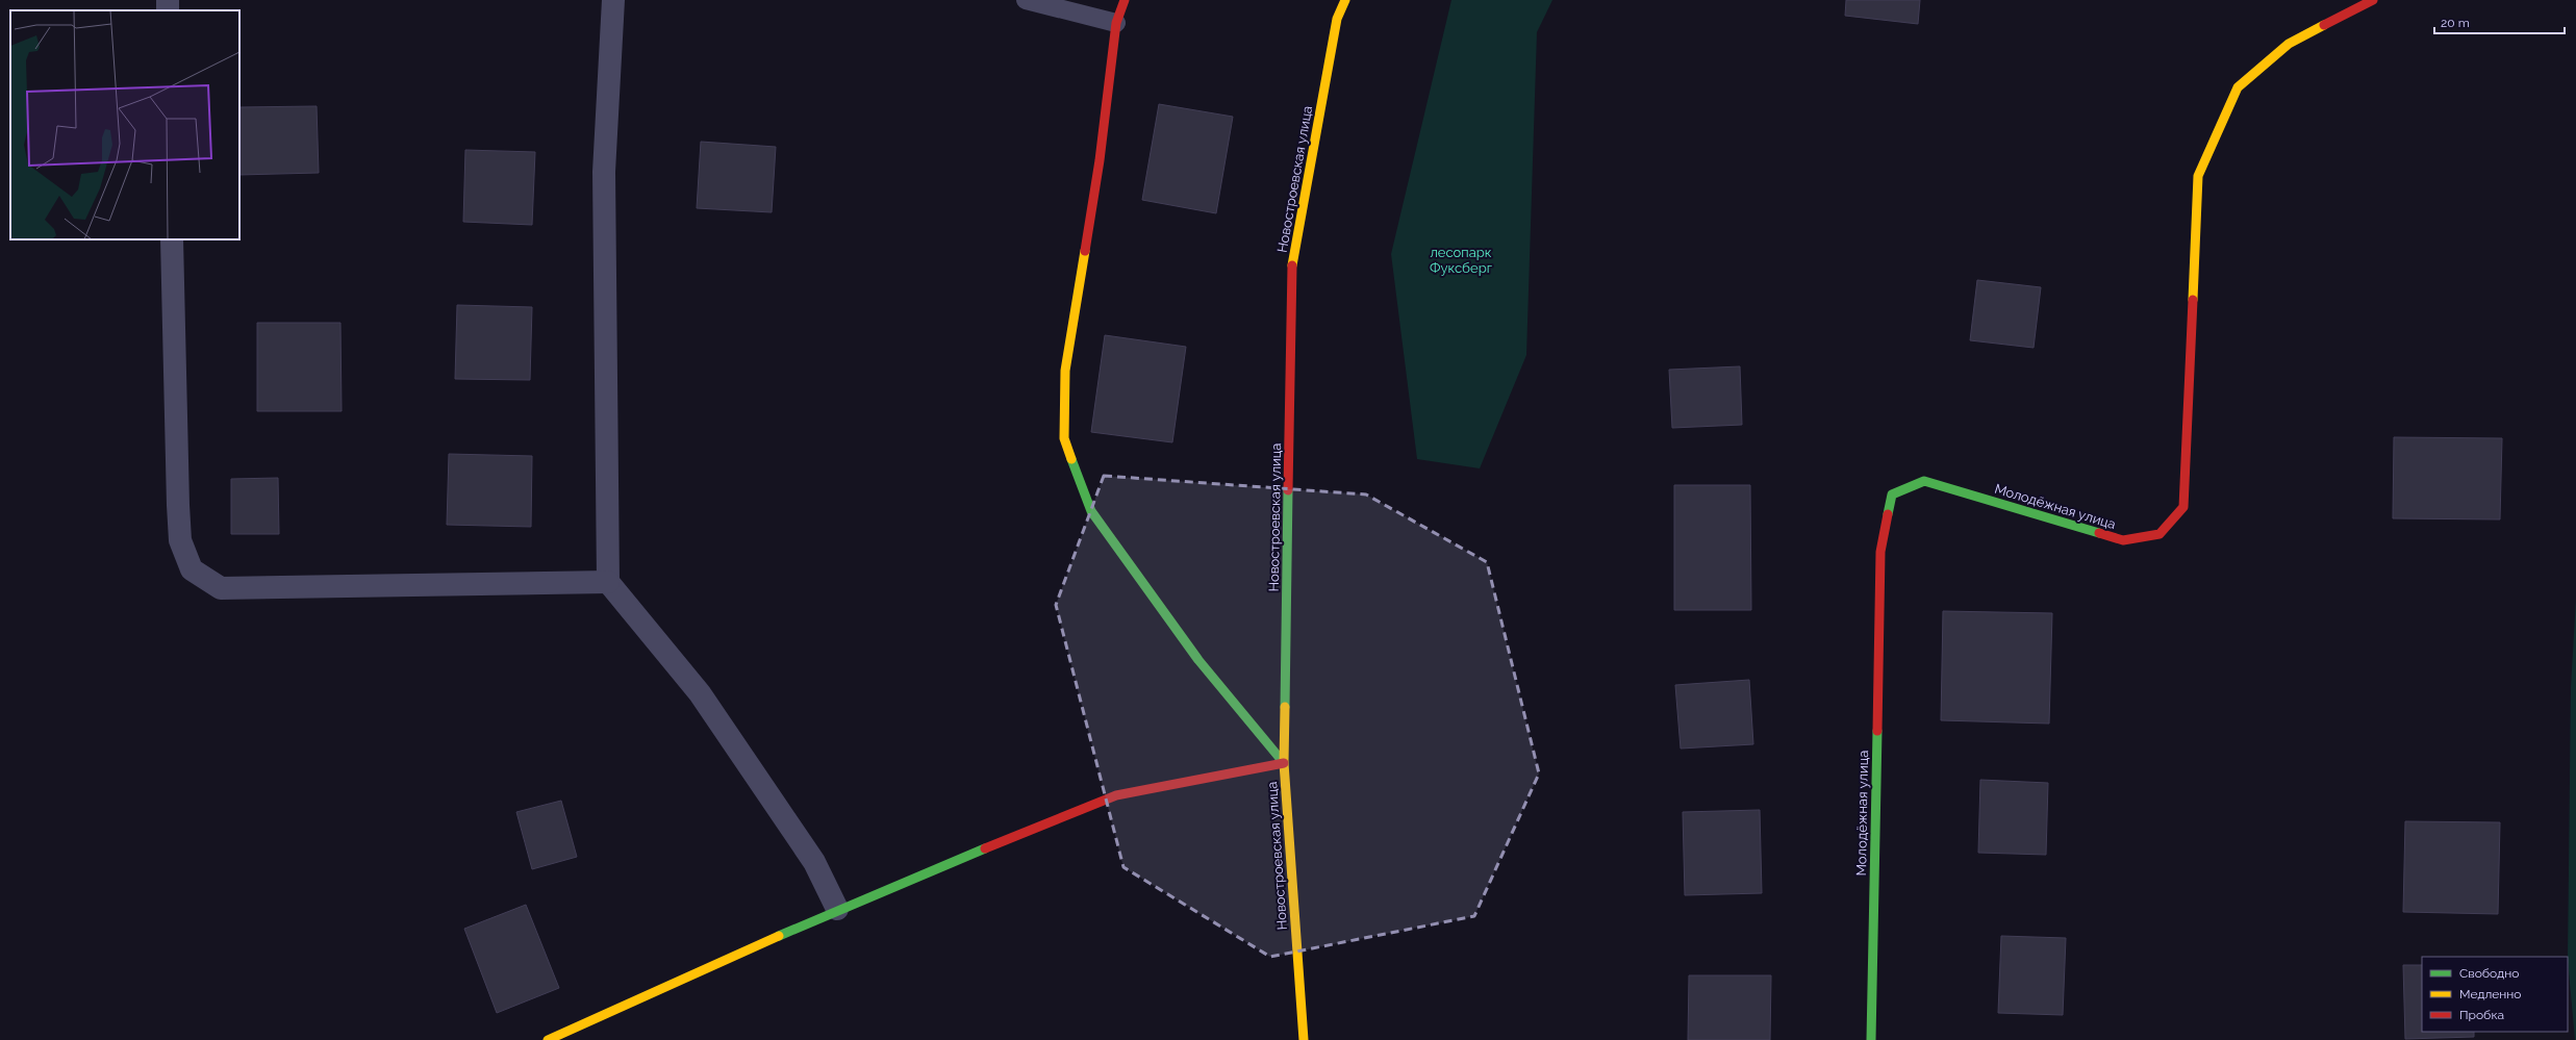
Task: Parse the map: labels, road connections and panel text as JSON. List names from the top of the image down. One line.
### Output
{"streets":{"street":["Новостроевская улица","Молодёжная улица"]},"parks":["лесопарк Фуксберг"],"legend":["Свободно","Медленно","Пробка"],"scale_bar":"20 m"}
